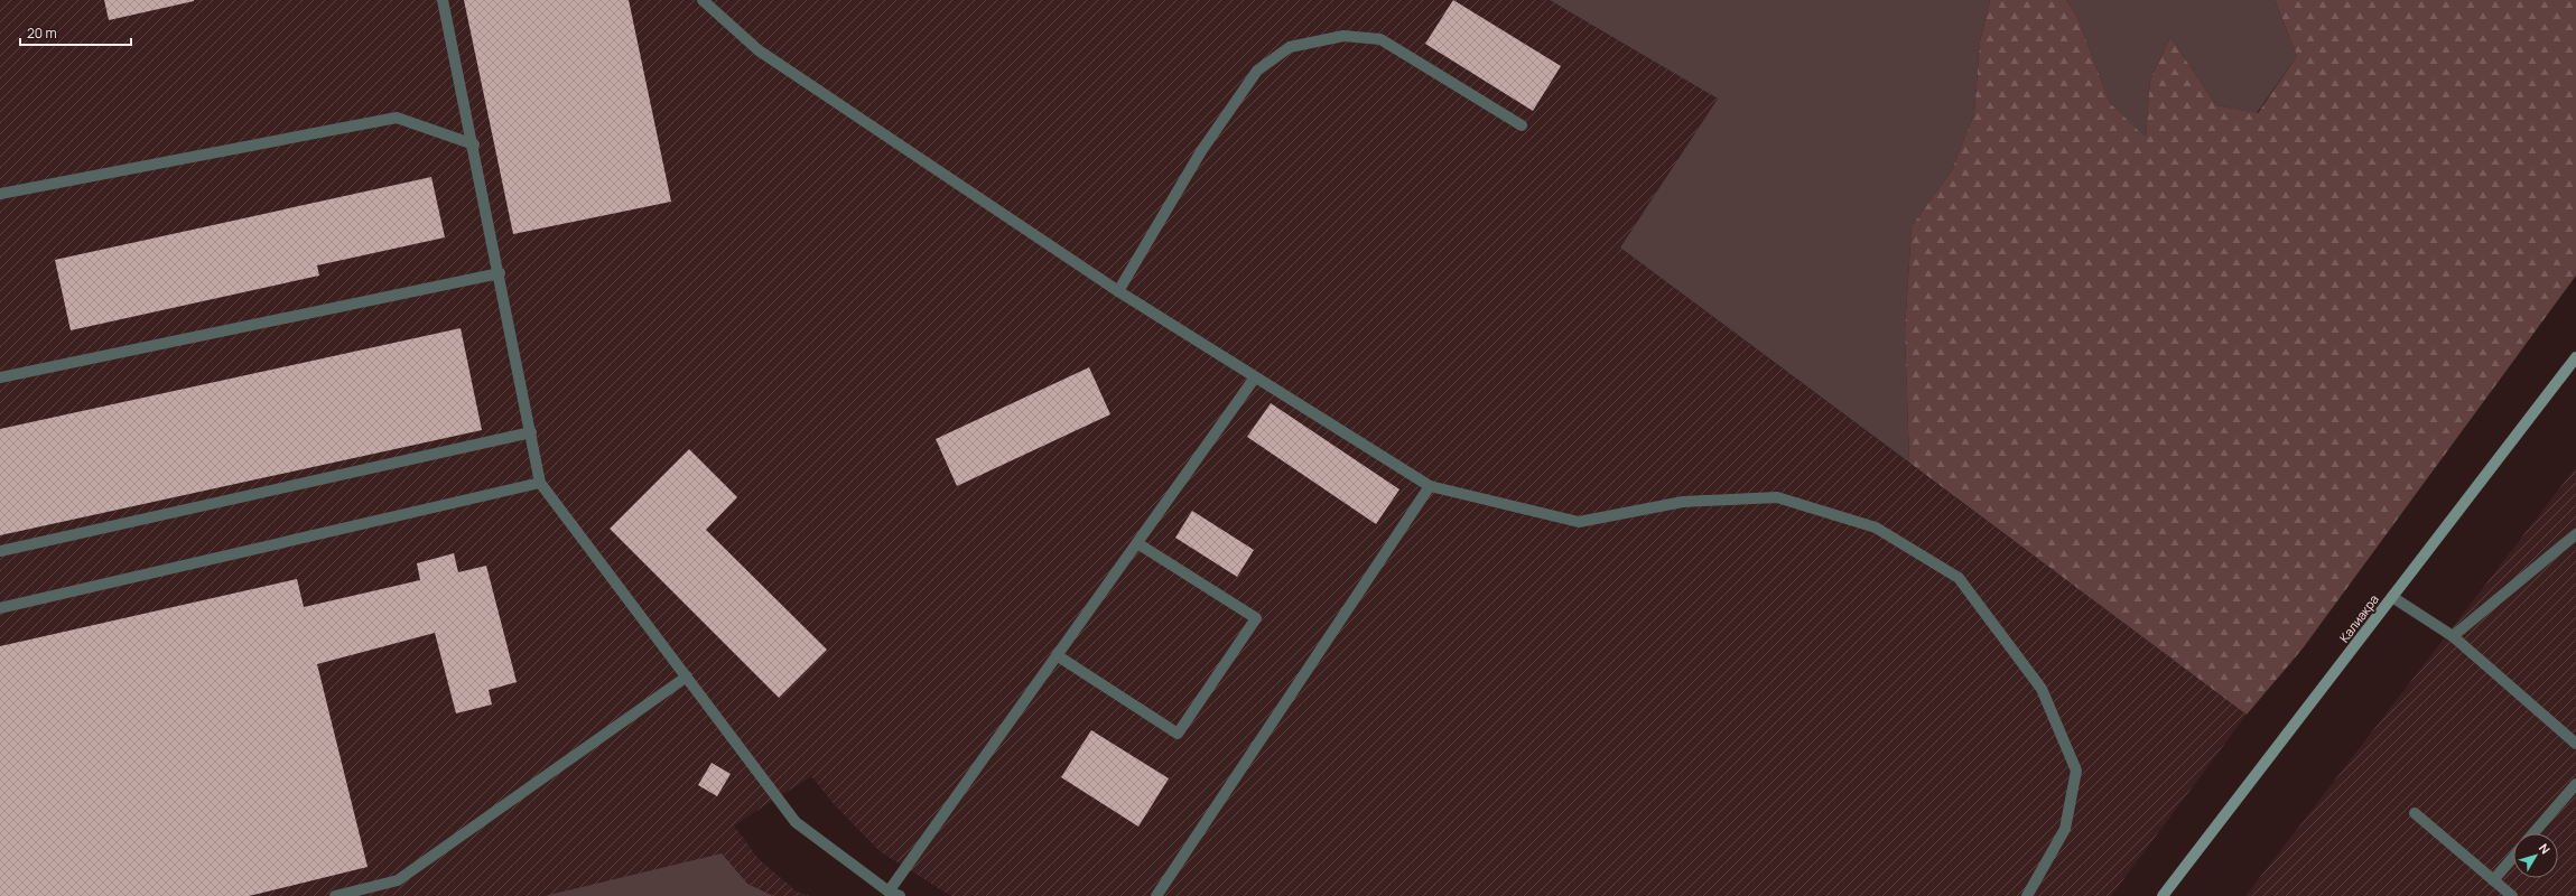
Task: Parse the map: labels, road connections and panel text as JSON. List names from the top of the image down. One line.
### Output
{"streets":{"street":["Калиакра"]},"scale_bar":"20 m","north":"top right"}
